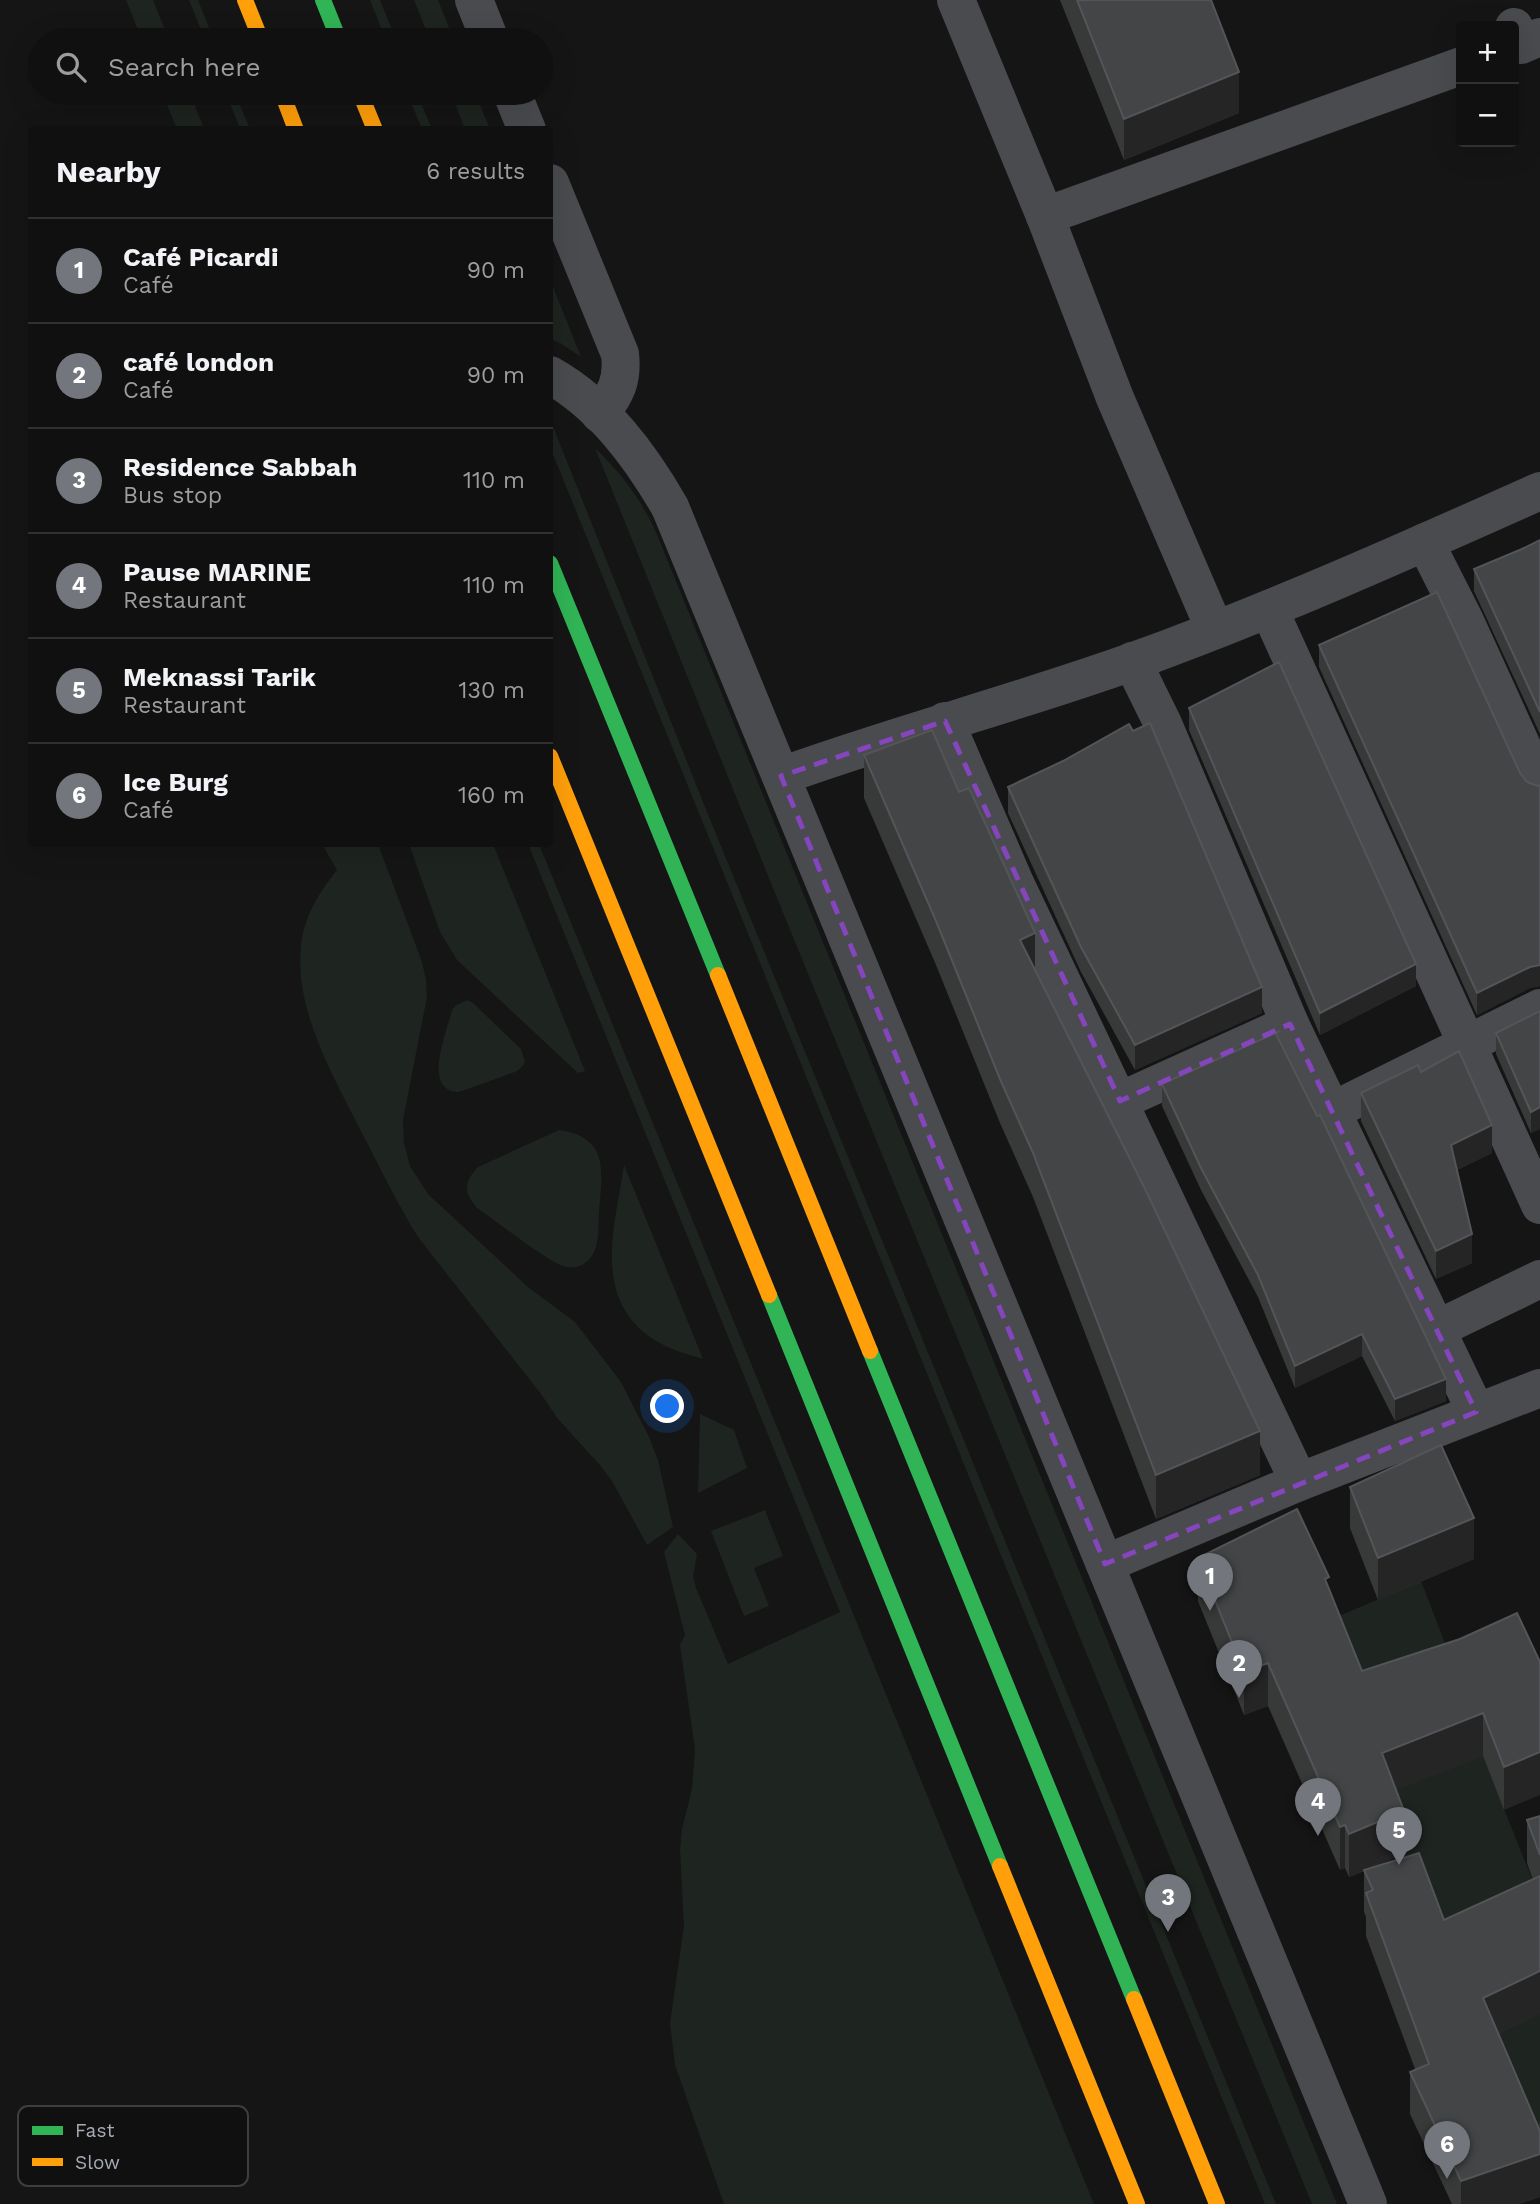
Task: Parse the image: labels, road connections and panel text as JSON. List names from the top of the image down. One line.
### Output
{"legend":["Fast","Slow"],"page":{"map_buttons":["+","−"],"search":"Search here","heading":["Nearby","6 results"],"list":[{"mark":"1","name":"Café Picardi","note":"Café","value":"90 m"},{"mark":"2","name":"café london","note":"Café","value":"90 m"},{"mark":"3","name":"Residence Sabbah","note":"Bus stop","value":"110 m"},{"mark":"4","name":"Pause MARINE","note":"Restaurant","value":"110 m"},{"mark":"5","name":"Meknassi Tarik","note":"Restaurant","value":"130 m"},{"mark":"6","name":"Ice Burg","note":"Café","value":"160 m"}],"pins":["1","2","4","5","3","6"]}}
